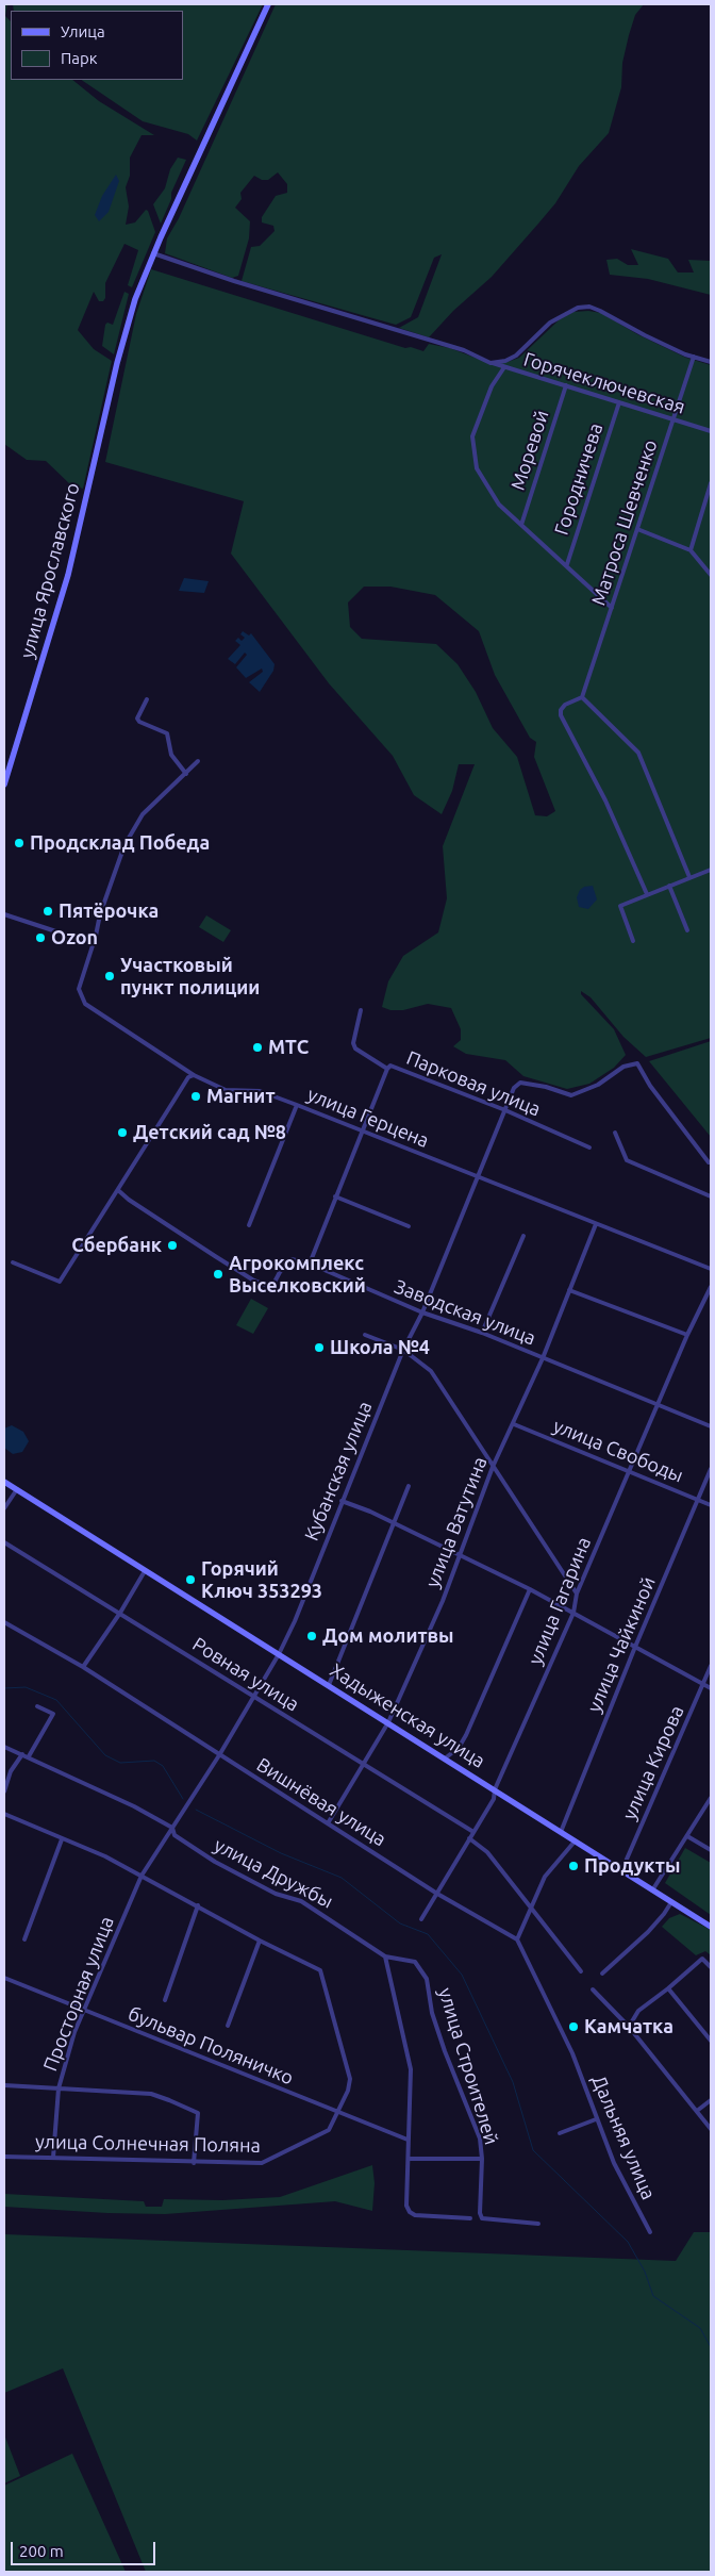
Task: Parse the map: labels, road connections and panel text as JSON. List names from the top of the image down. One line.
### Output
{"streets":{"main road":["улица Ярославского","Хадыженская улица"],"street":["Горячеключевская","Моревой","Городничева","Матроса Шевченко","Парковая улица","улица Герцена","Заводская улица","улица Свободы","Кубанская улица","улица Ватутина","улица Гагарина","улица Чайкиной","Ровная улица","улица Кирова","Вишнёвая улица","улица Дружбы","Просторная улица","бульвар Поляничко","улица Строителей","Дальняя улица","улица Солнечная Поляна"]},"crossings":[["Горячеключевская","Моревой"],["Горячеключевская","Городничева"],["Горячеключевская","Матроса Шевченко"],["Горячеключевская","улица Ярославского"],["Парковая улица","Кубанская улица"],["улица Герцена","Кубанская улица"],["улица Герцена","улица Ватутина"],["Заводская улица","Кубанская улица"],["Заводская улица","улица Ватутина"],["Заводская улица","улица Гагарина"],["улица Свободы","улица Ватутина"],["улица Свободы","улица Гагарина"],["улица Свободы","улица Чайкиной"],["Кубанская улица","Ровная улица"],["Кубанская улица","Хадыженская улица"],["Кубанская улица","Вишнёвая улица"],["Кубанская улица","улица Дружбы"],["Кубанская улица","Просторная улица"],["Кубанская улица","улица Солнечная Поляна"],["улица Ватутина","Ровная улица"],["улица Ватутина","Хадыженская улица"],["улица Ватутина","Вишнёвая улица"],["улица Гагарина","Ровная улица"],["улица Гагарина","Хадыженская улица"],["улица Гагарина","Вишнёвая улица"],["улица Чайкиной","Хадыженская улица"],["Хадыженская улица","улица Кирова"],["Вишнёвая улица","Дальняя улица"],["улица Дружбы","улица Строителей"],["Просторная улица","бульвар Поляничко"],["Просторная улица","улица Солнечная Поляна"],["бульвар Поляничко","улица Солнечная Поляна"]],"places":["Продсклад Победа","Пятёрочка","Ozon","Участковый пункт полиции","МТС","Магнит","Детский сад №8","Сбербанк","Агрокомплекс Выселковский","Школа №4","Горячий Ключ 353293","Дом молитвы","Продукты","Камчатка"],"legend":["Улица","Парк"],"scale_bar":"200 m"}
